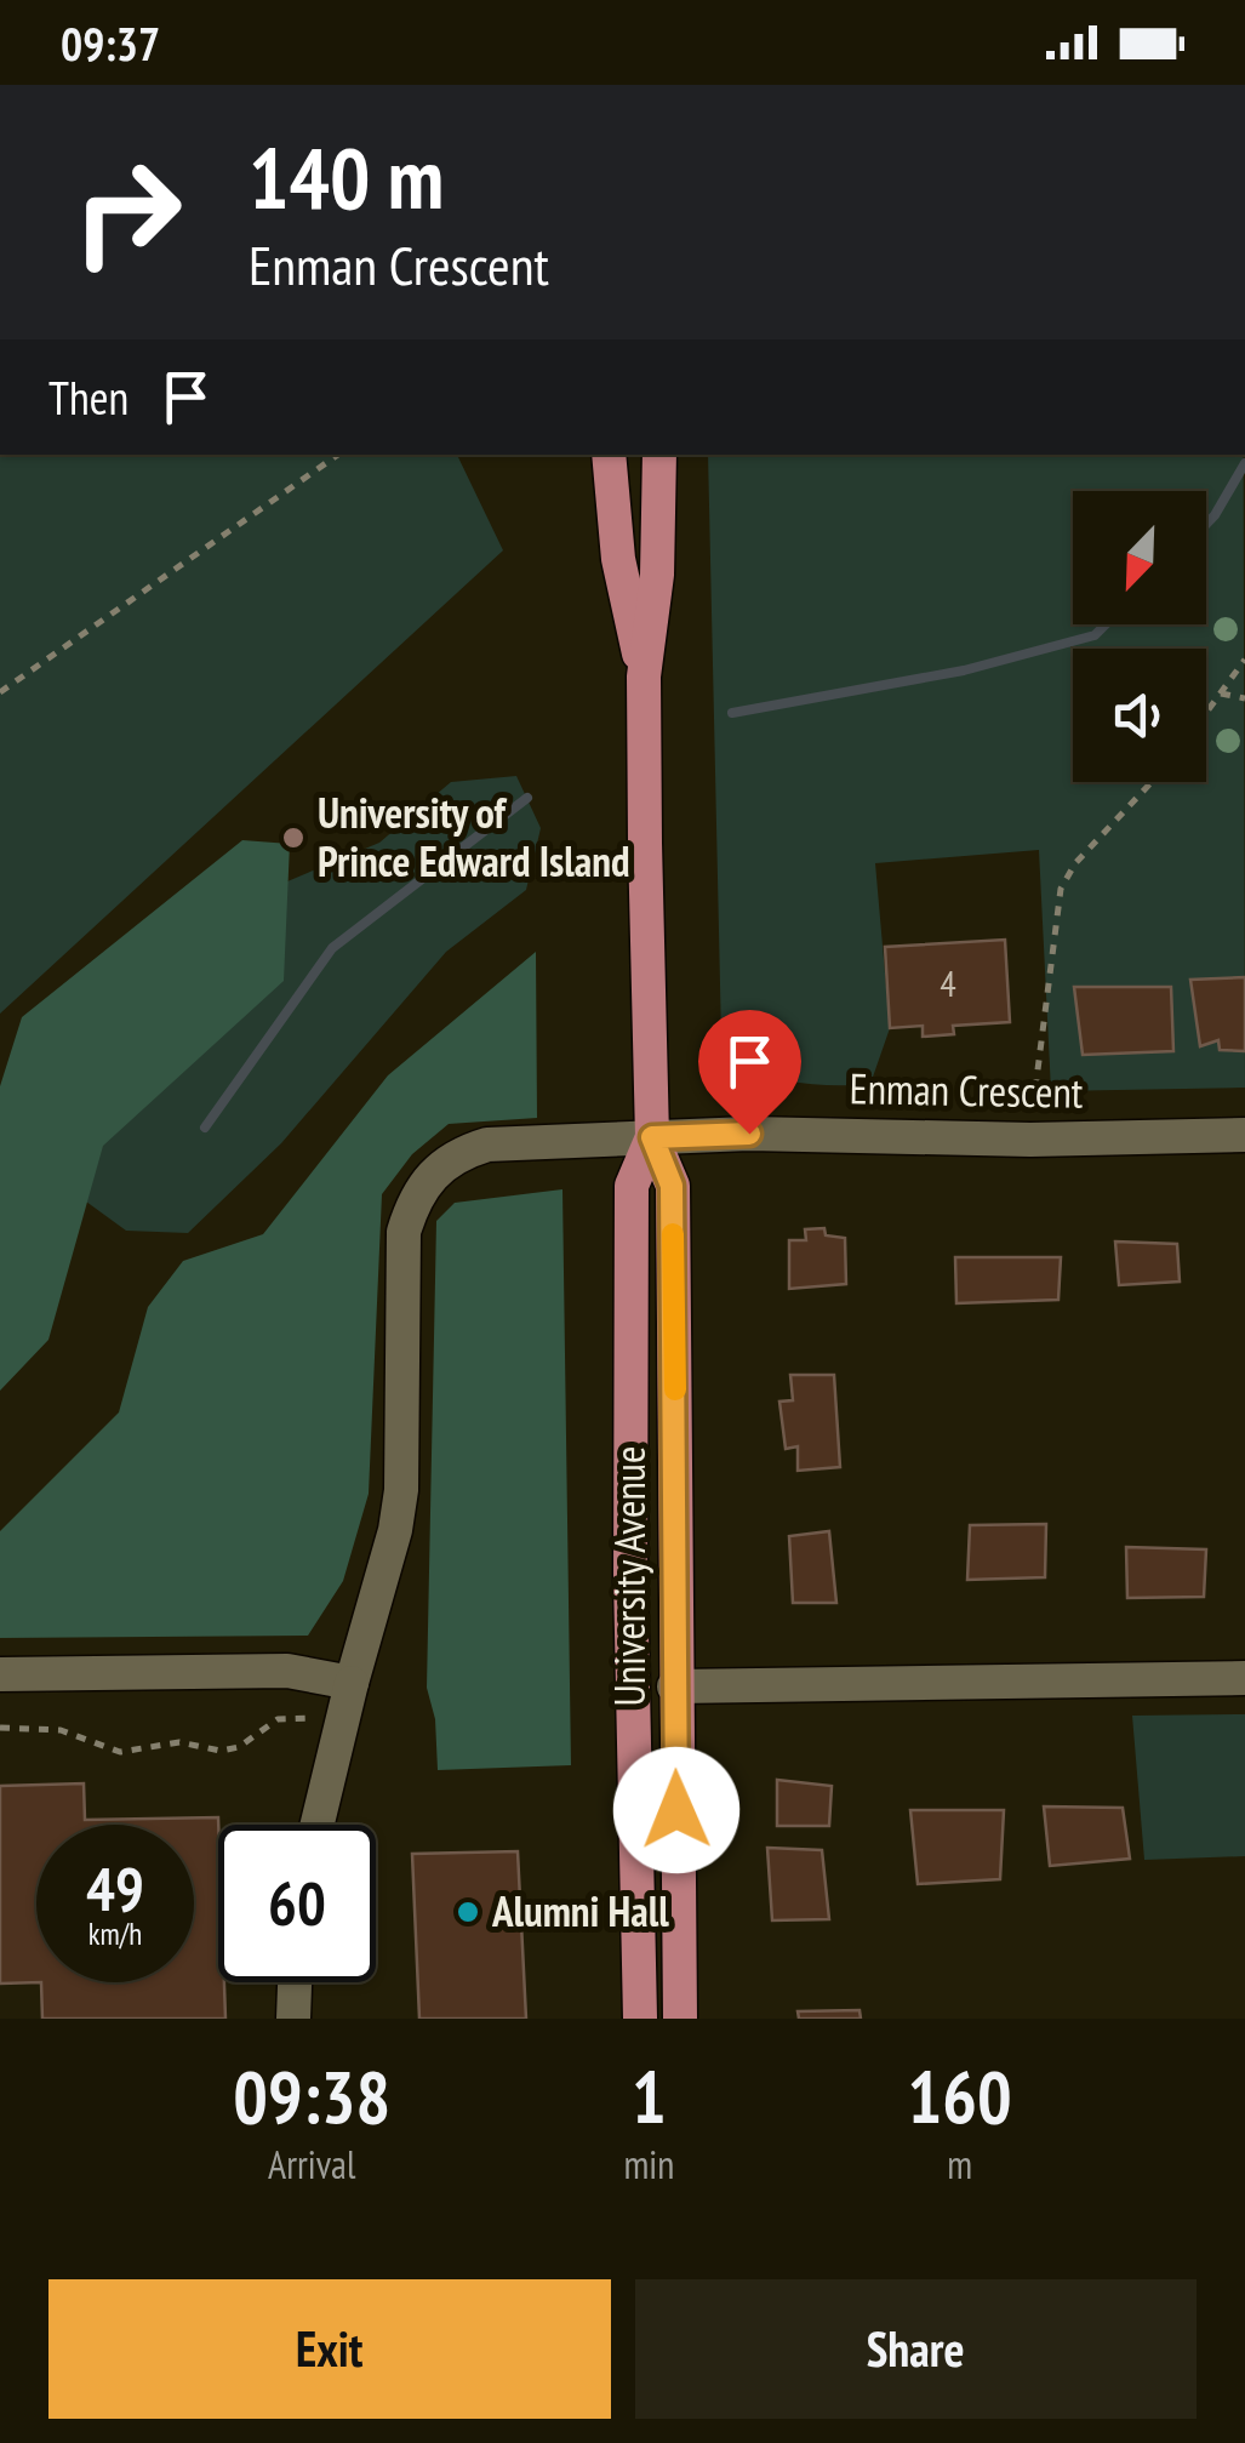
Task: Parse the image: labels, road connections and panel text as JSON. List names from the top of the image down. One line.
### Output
{"streets":{"main road":["University Avenue"],"street":["Enman Crescent"]},"crossings":[["Enman Crescent","University Avenue"]],"places":["University of Prince Edward Island","Alumni Hall"],"house_numbers":["4"],"north":"bottom left","page":{"status":"09:37","turn":["140 m","Enman Crescent"],"then":"Then","speed":"49 km/h","limit":"60","eta":["09:38","Arrival","1","min","160","m"],"buttons":["Exit","Share"]}}
